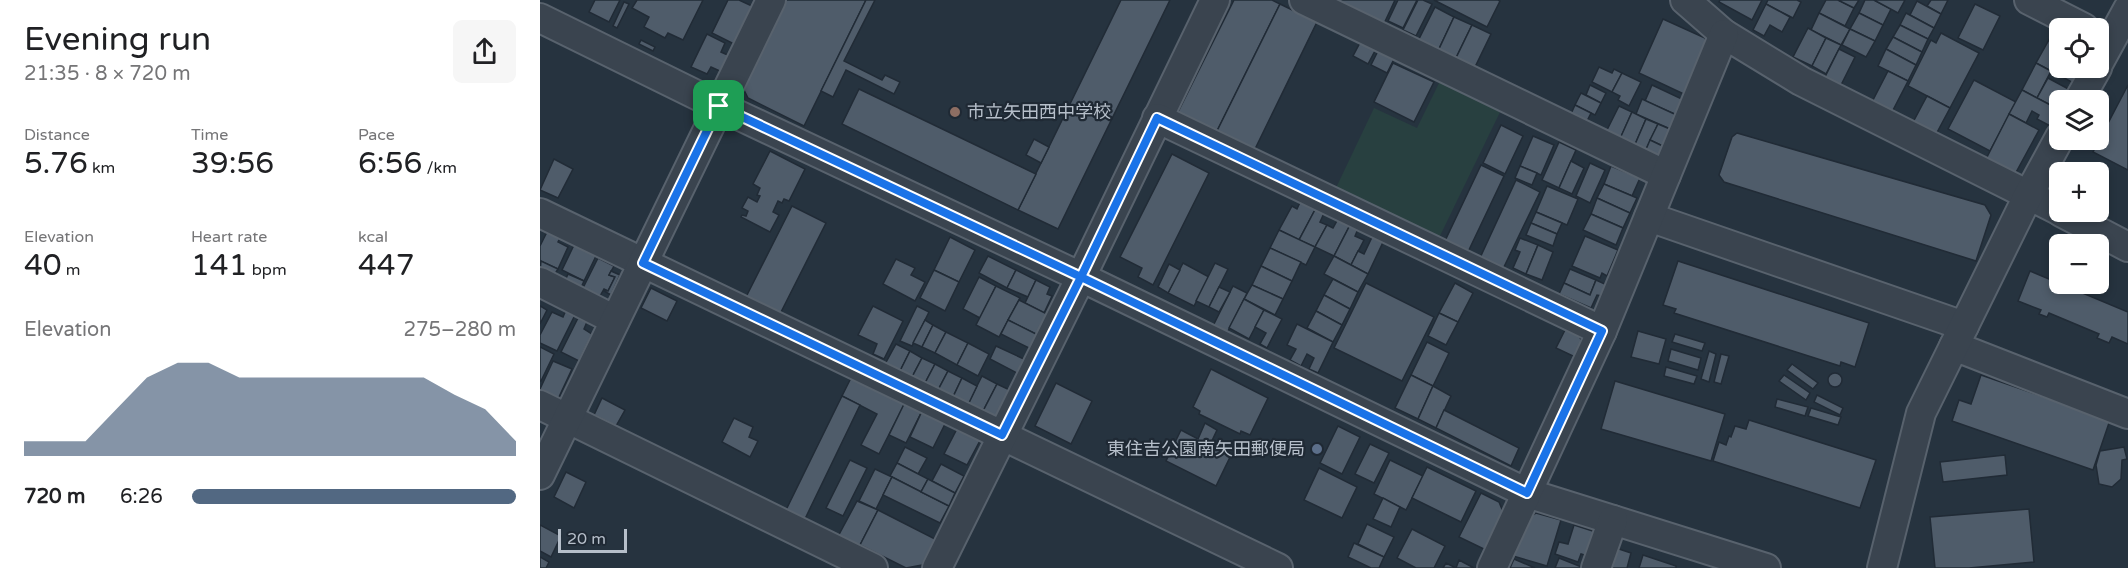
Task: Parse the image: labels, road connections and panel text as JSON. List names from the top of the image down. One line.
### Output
{"places":["市立矢田西中学校","東住吉公園南矢田郵便局"],"scale_bar":"20 m","page":{"heading":["Evening run","21:35 · 8 × 720 m"],"map_buttons":["+","−"],"stats":[["Distance","5.76 km"],["Time","39:56"],["Pace","6:56 /km"],["Elevation","40 m"],["Heart rate","141 bpm"],["kcal","447"]],"chart":["Elevation","275–280 m"],"list":[{"name":"720 m","note":"6:26"}],"scale":"20 m"}}
